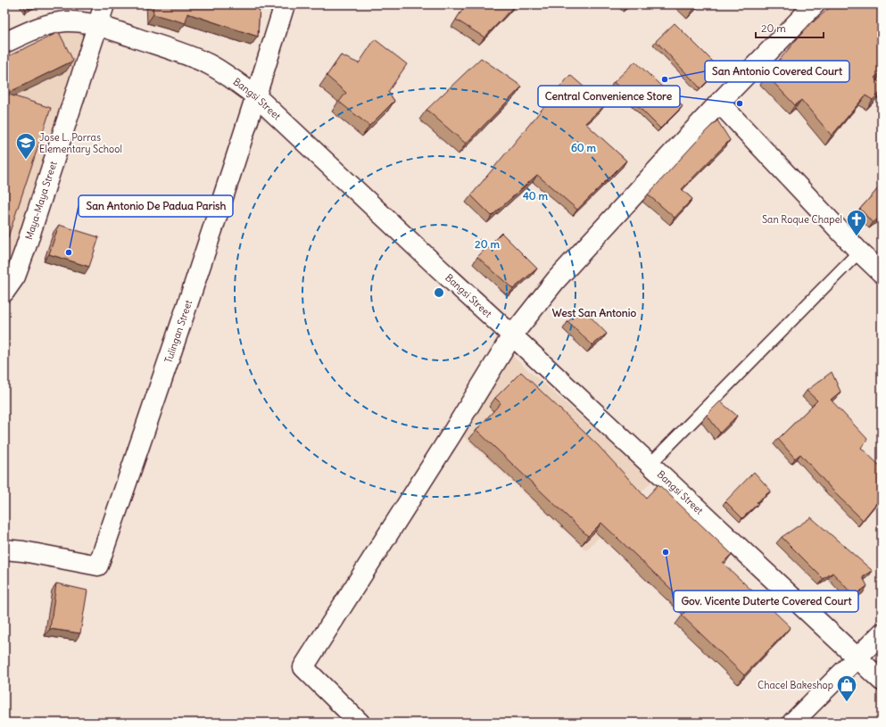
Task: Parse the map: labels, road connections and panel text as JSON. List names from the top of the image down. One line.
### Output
{"streets":{"street":["Bangsi Street","Maya-Maya Street","Tulingan Street"]},"crossings":[["Bangsi Street","Maya-Maya Street"],["Bangsi Street","Tulingan Street"]],"districts":["West San Antonio"],"places":{"other":["San Antonio Covered Court","Central Convenience Store","San Antonio De Padua Parish","Gov. Vicente Duterte Covered Court"],"school or university":["Jose L. Porras Elementary School"],"church":["San Roque Chapel"],"shop":["Chacel Bakeshop"]},"scale_bar":"20 m","rings":["60 m","40 m","20 m"]}
